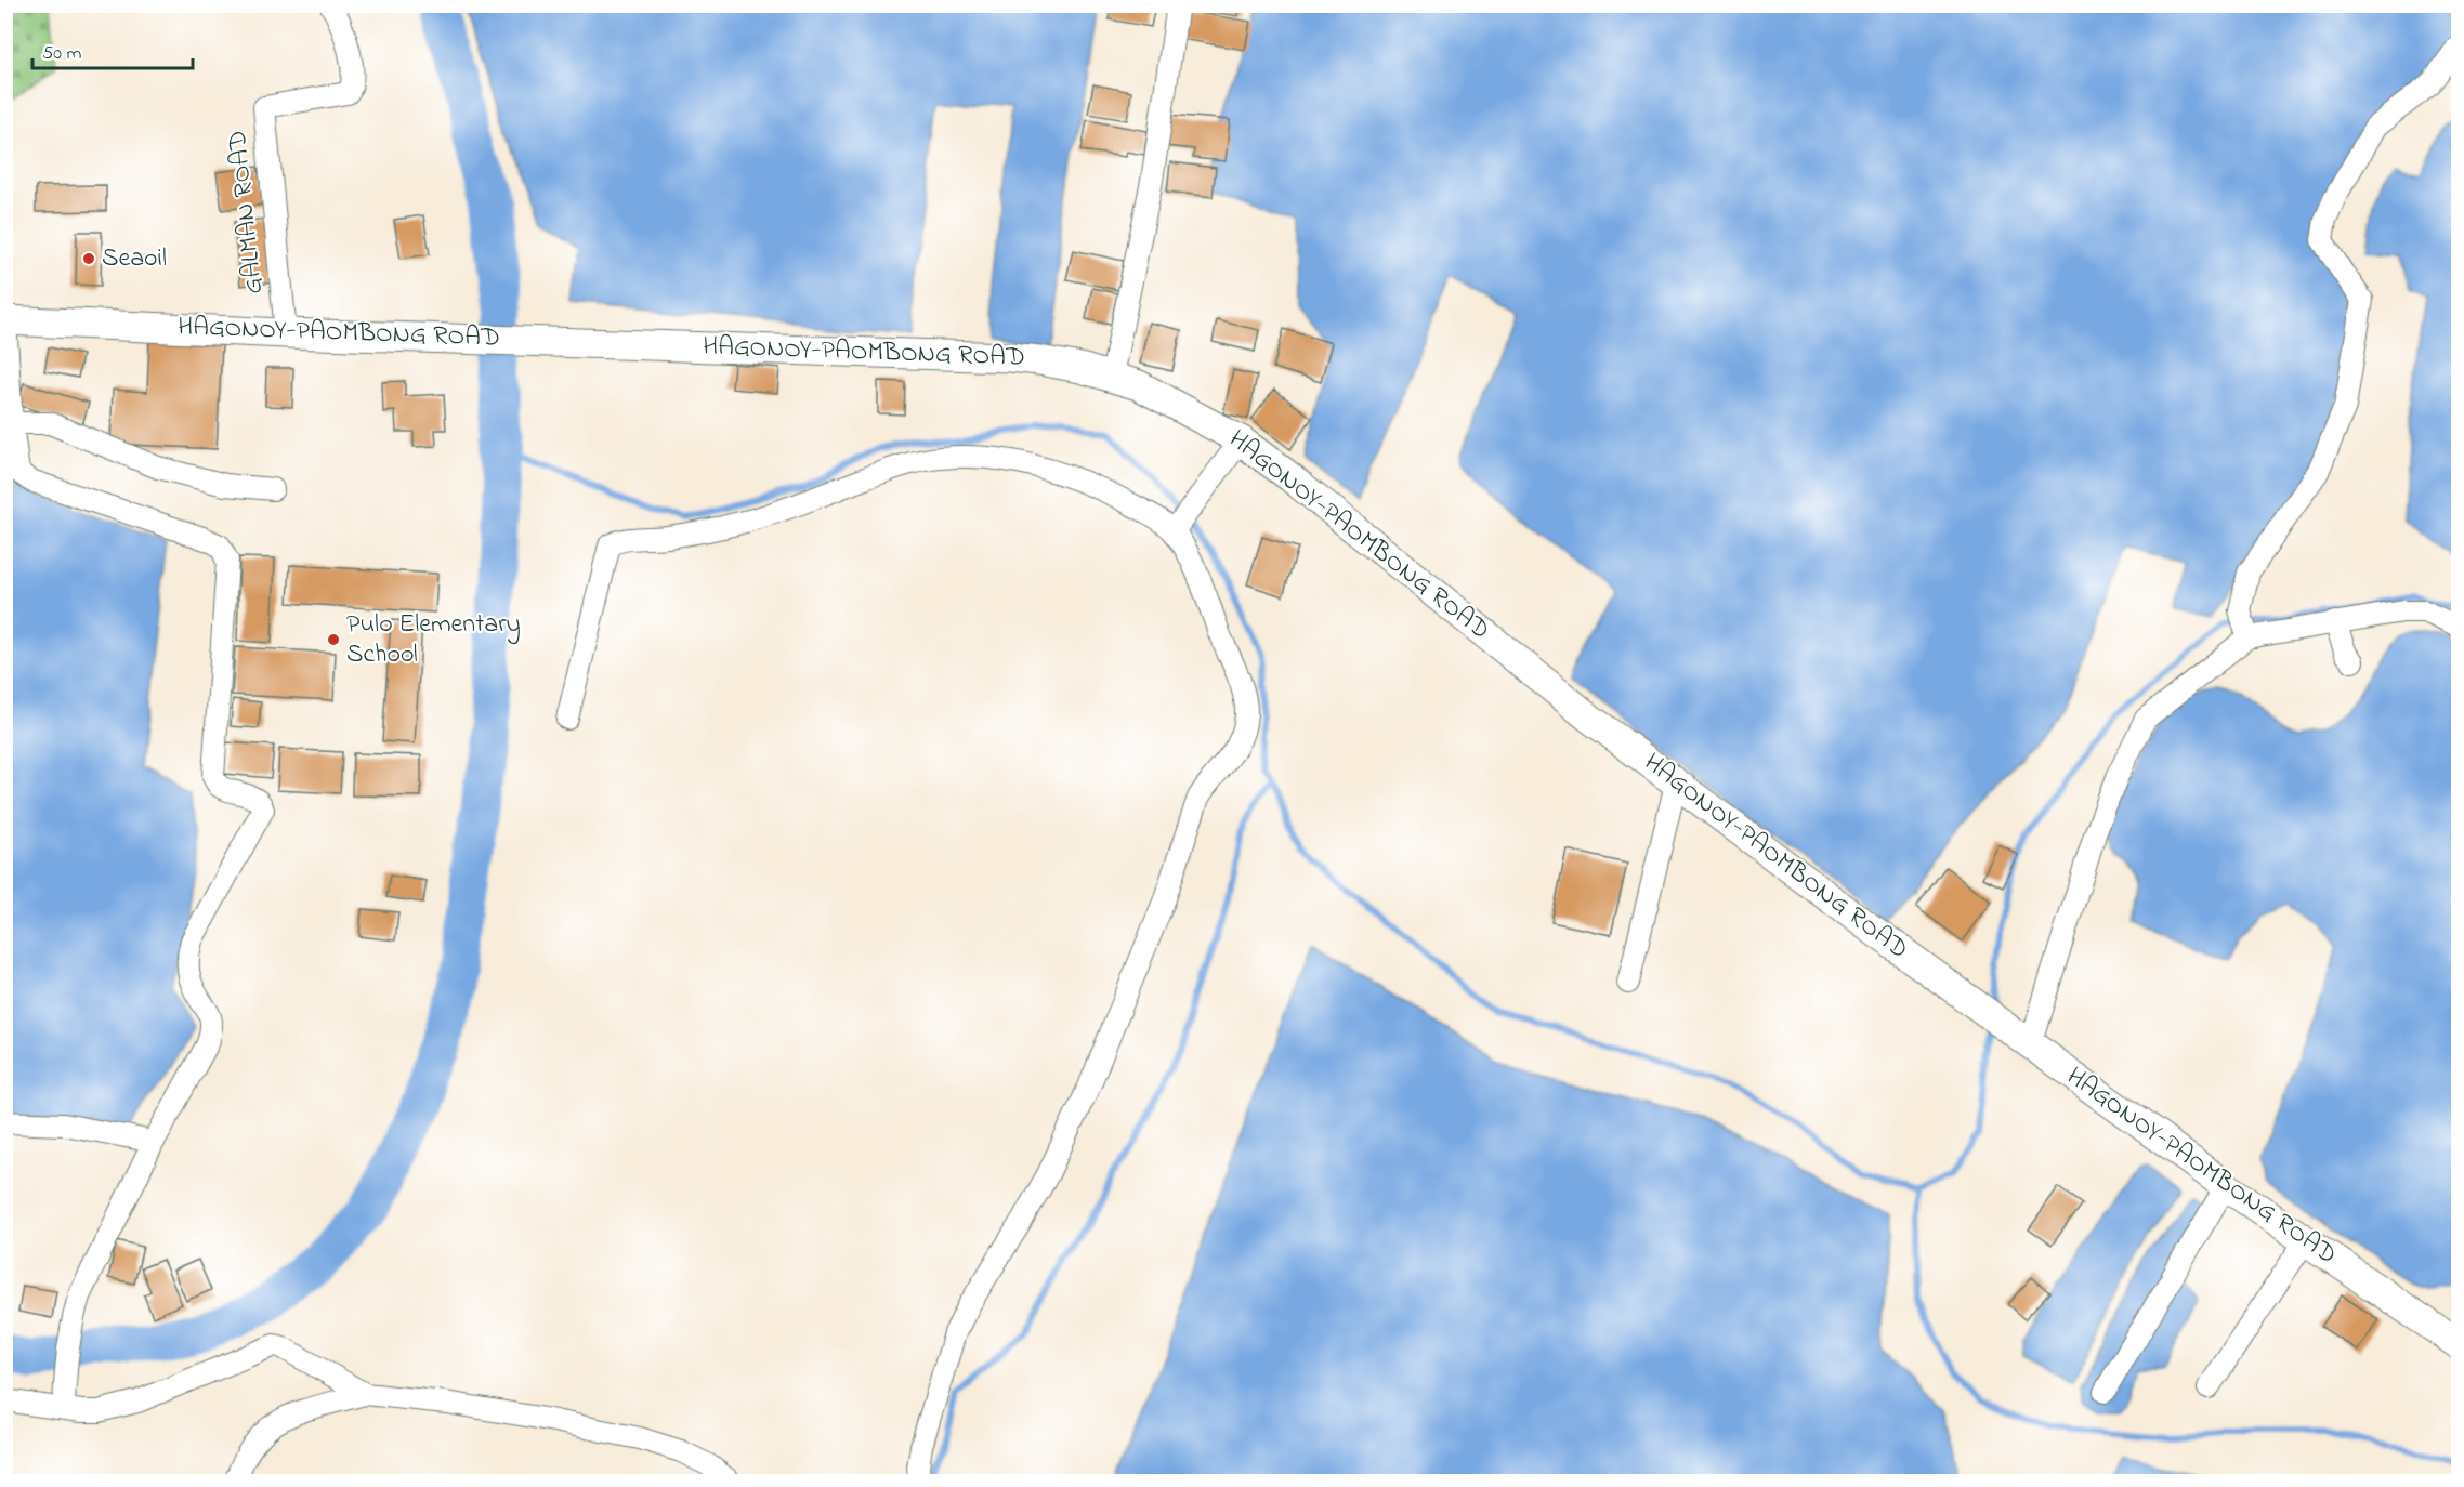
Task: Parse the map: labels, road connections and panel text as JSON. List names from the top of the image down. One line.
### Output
{"streets":{"main road":["HAGONOY-PAOMBONG ROAD"],"street":["GALMAN ROAD"]},"crossings":[["GALMAN ROAD","HAGONOY-PAOMBONG ROAD"]],"places":["Seaoil","Pulo Elementary School"],"scale_bar":"50 m"}
